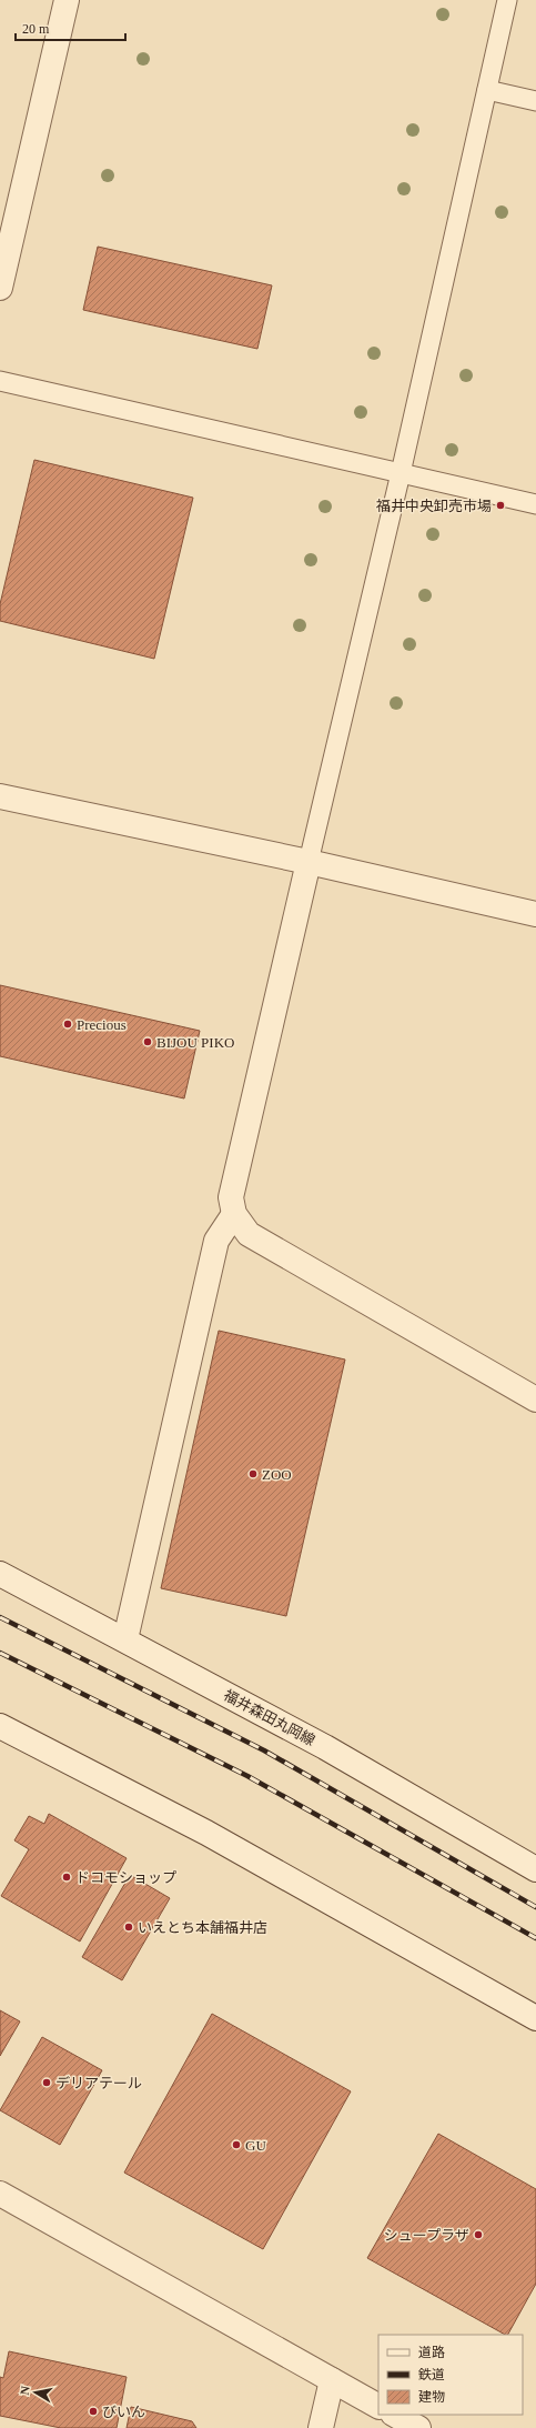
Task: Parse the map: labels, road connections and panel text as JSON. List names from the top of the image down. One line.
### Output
{"streets":{"street":["福井森田丸岡線"]},"places":["福井中央卸売市場","Precious","BIJOU PIKO","ZOO","ドコモショップ","いえとち本舗福井店","デリアテール","GU","シュープラザ","びいん"],"legend":["道路","鉄道","建物"],"scale_bar":"20 m","north":"left"}
